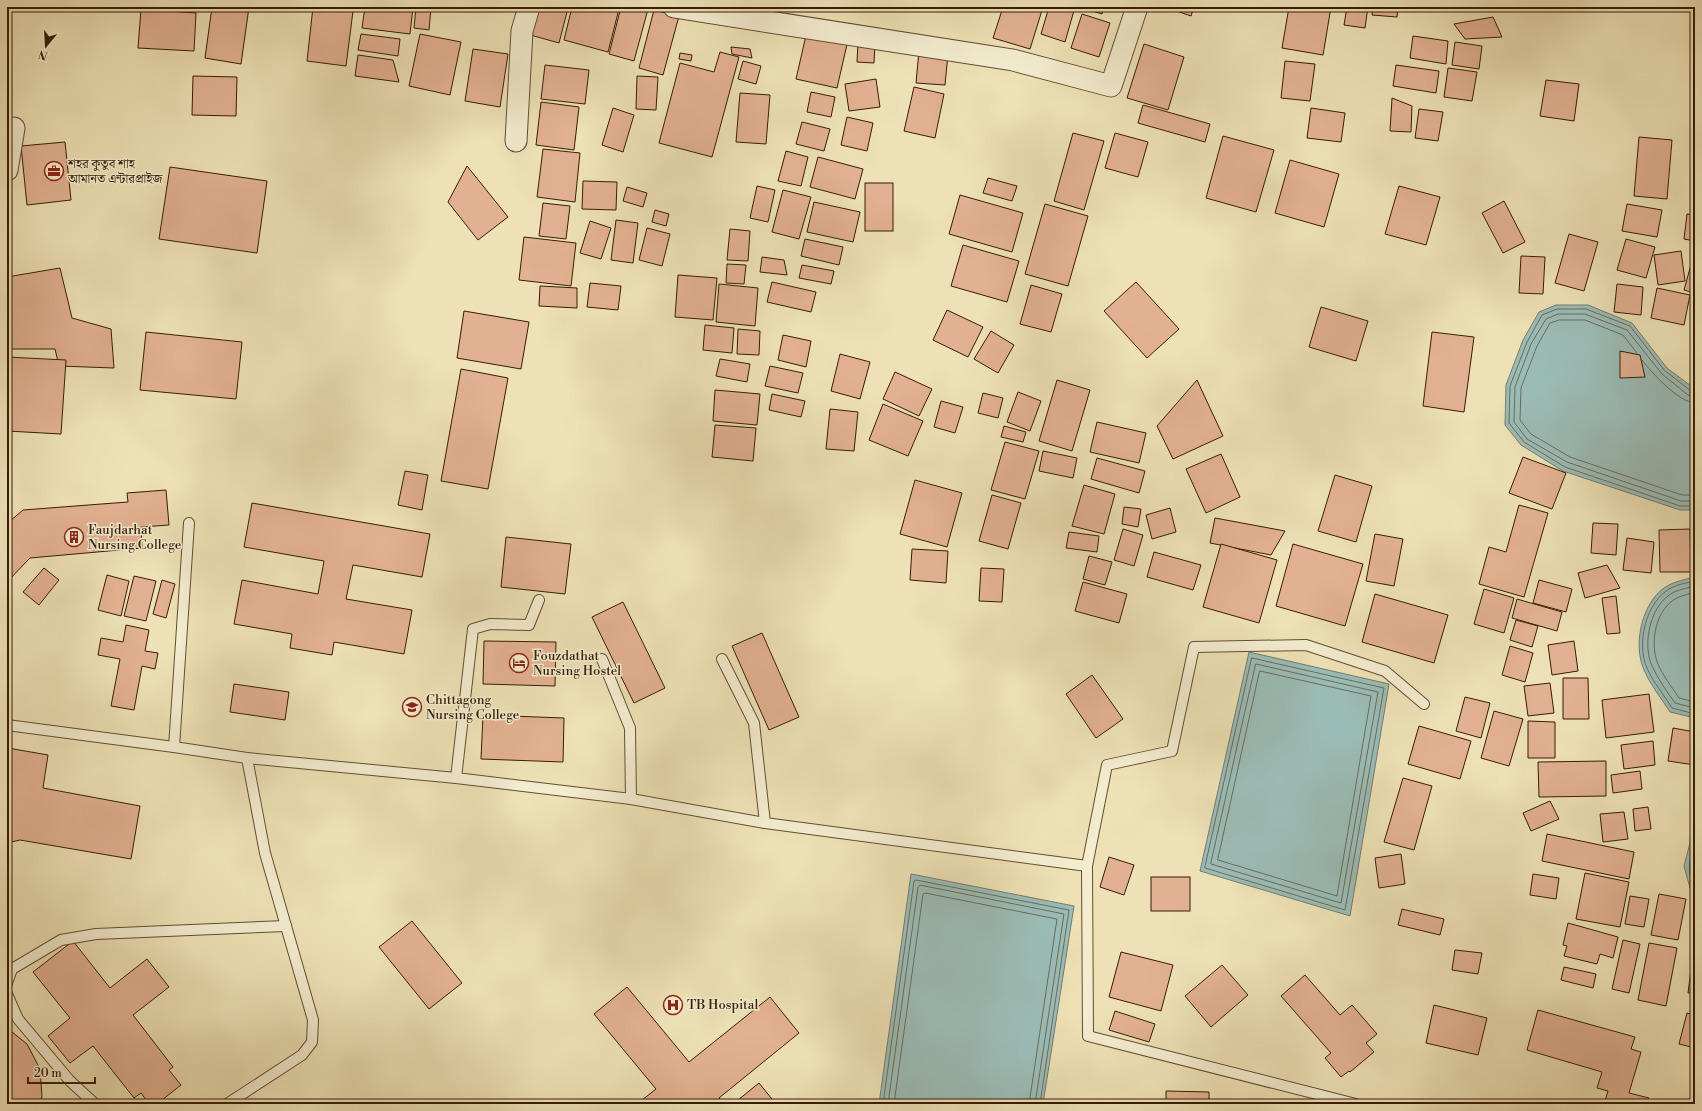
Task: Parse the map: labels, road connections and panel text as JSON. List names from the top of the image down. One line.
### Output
{"places":{"office":["শহর কুতুব শাহ আমানত এন্টারপ্রাইজ"],"building":["Faujdarhat Nursing College"],"hotel":["Fouzdathat Nursing Hostel"],"school or university":["Chittagong Nursing College"],"hospital":["TB Hospital"]},"scale_bar":"20 m","north":"bottom"}
